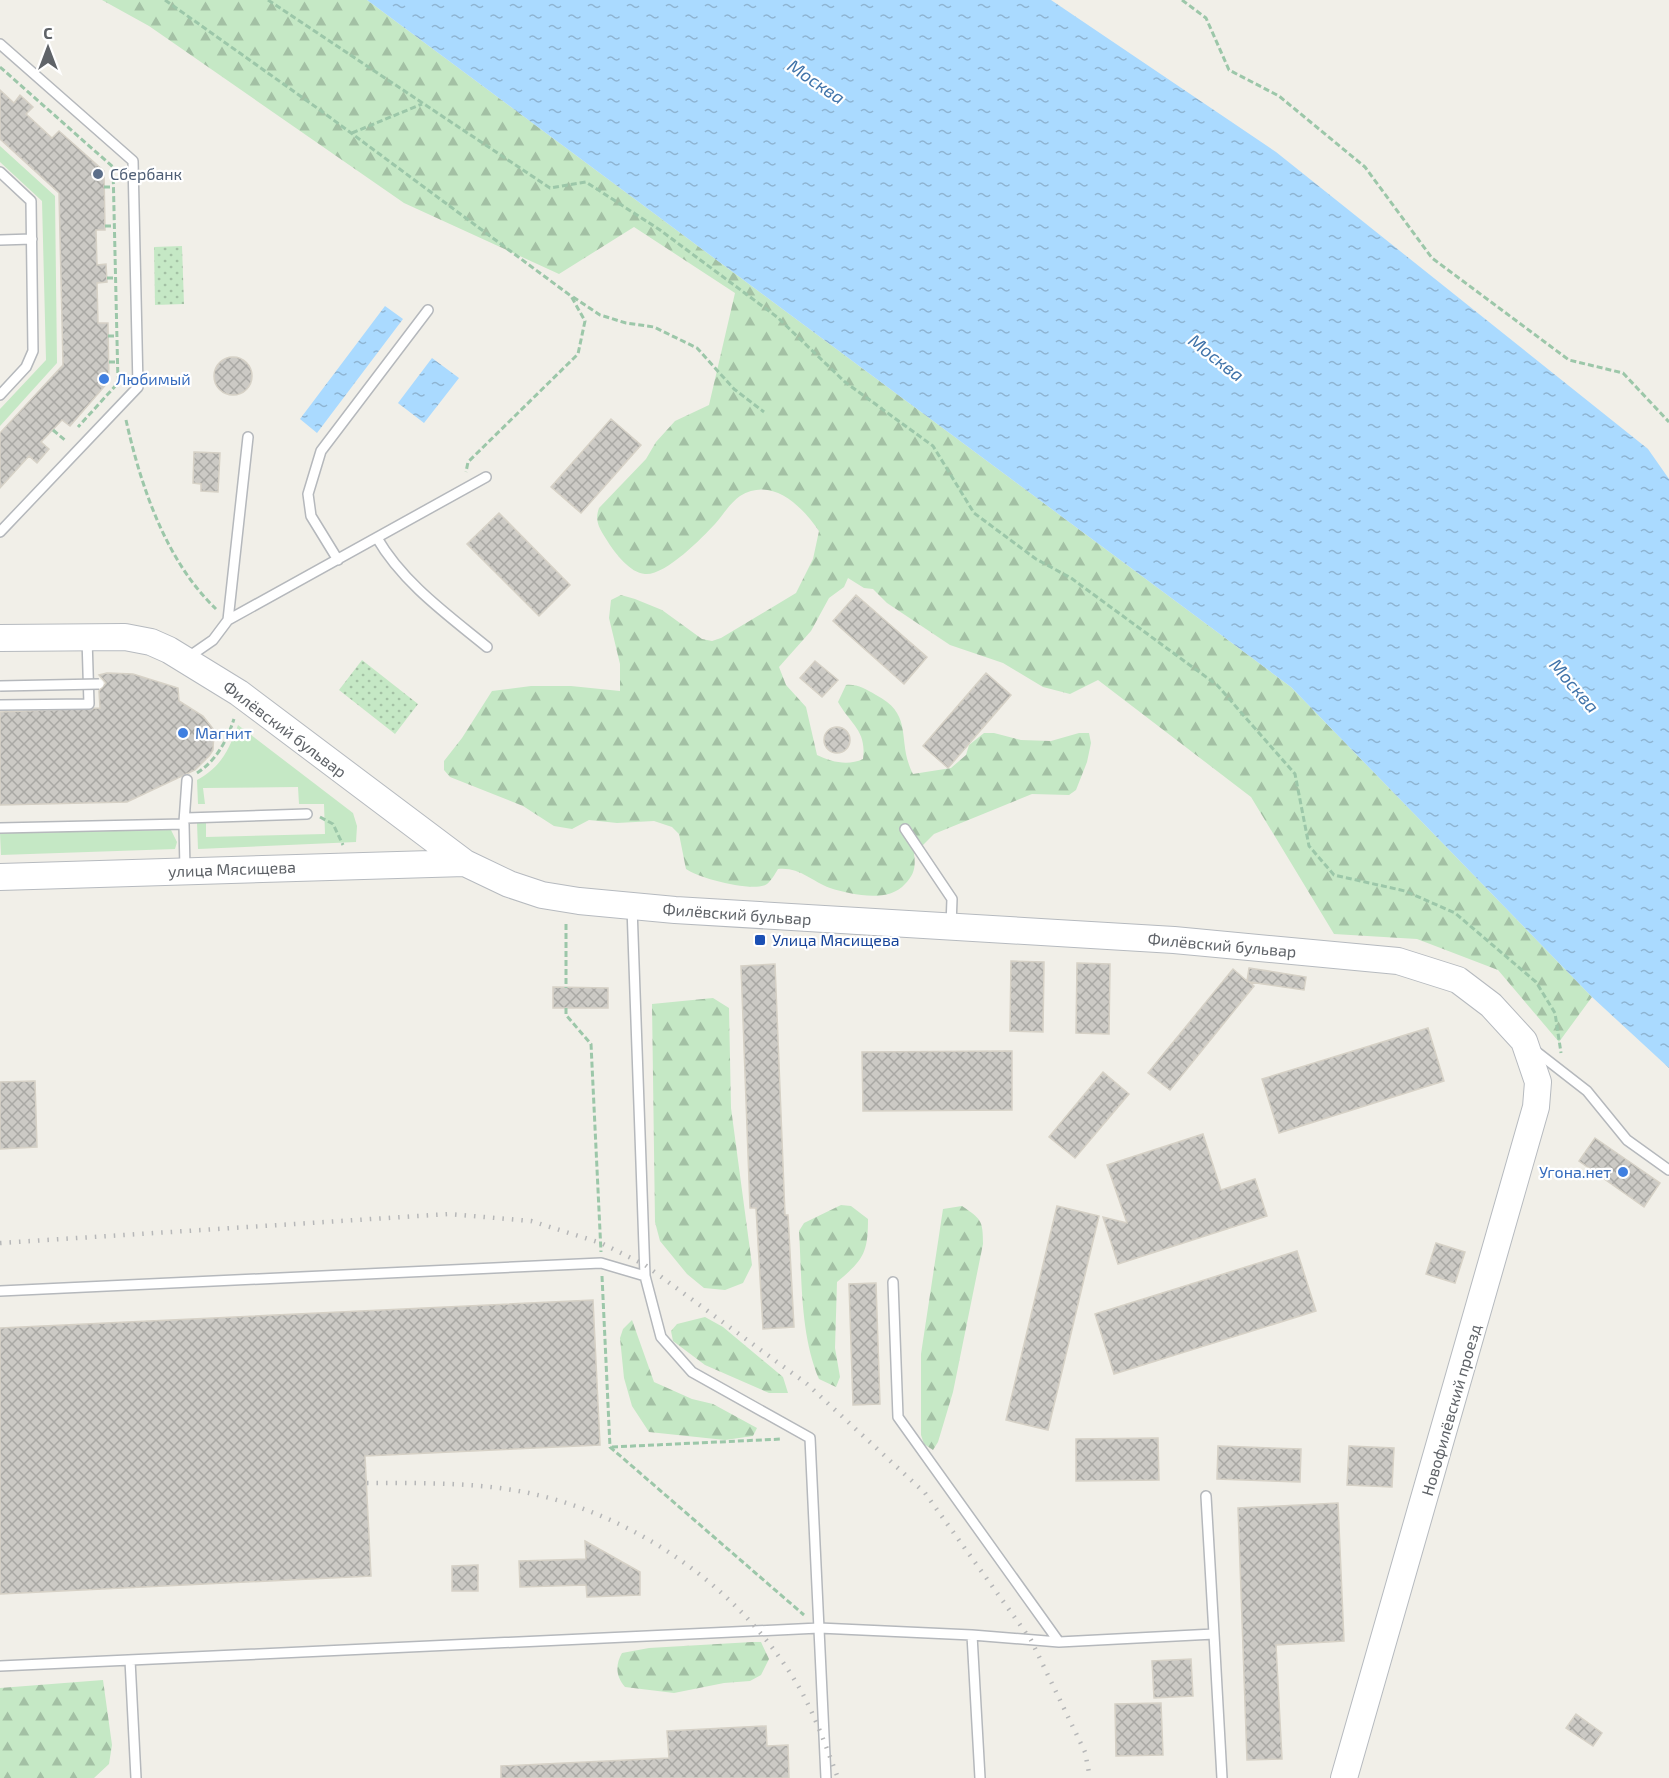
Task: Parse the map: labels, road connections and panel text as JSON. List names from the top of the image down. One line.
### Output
{"streets":{"street":["Филёвский бульвар","улица Мясищева","Новофилёвский проезд"]},"crossings":[["Филёвский бульвар","улица Мясищева"],["Филёвский бульвар","Новофилёвский проезд"]],"water":["Москва"],"places":{"other":["Сбербанк","Любимый","Магнит","Угона.нет"],"transit":["Улица Мясищева"]},"north":"top"}
